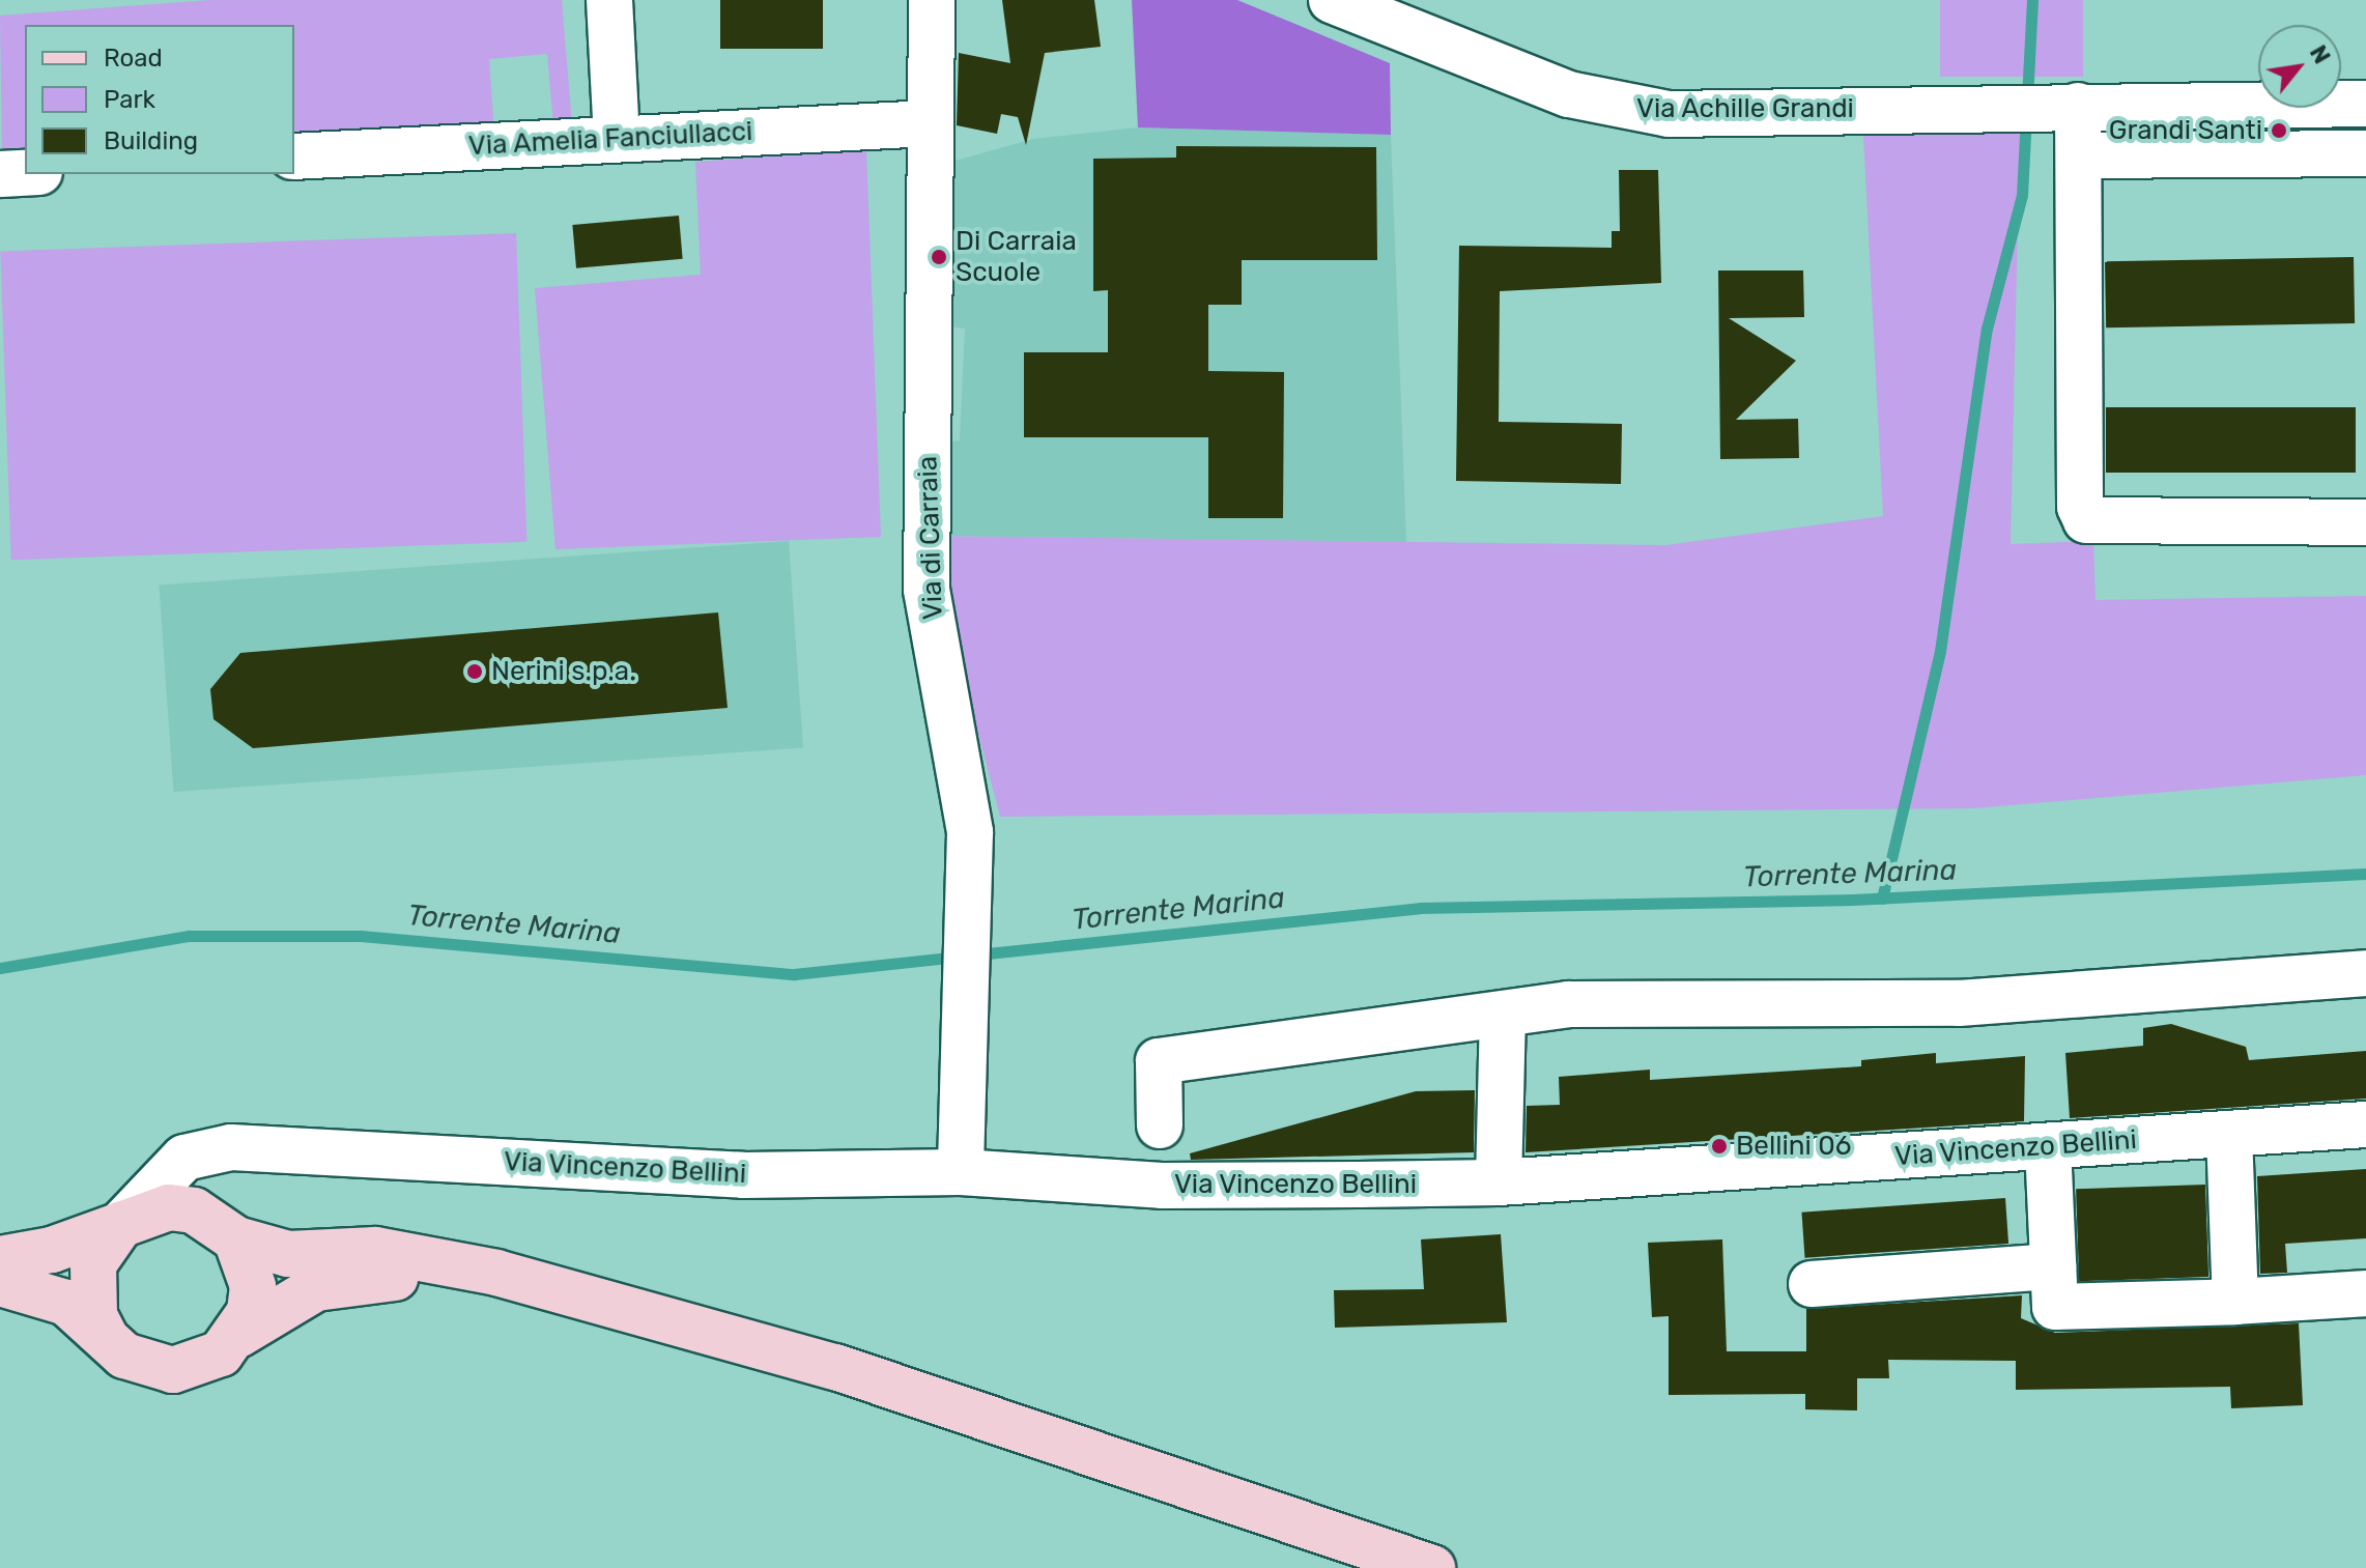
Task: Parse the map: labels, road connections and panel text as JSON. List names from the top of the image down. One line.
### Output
{"streets":{"main road":["Via Vincenzo Bellini"],"street":["Via Achille Grandi","Via Amelia Fanciullacci","Via di Carraia"]},"crossings":[["Via Amelia Fanciullacci","Via di Carraia"],["Via di Carraia","Via Vincenzo Bellini"]],"water":["Torrente Marina"],"places":["Grandi Santi","Di Carraia Scuole","Nerini s.p.a.","Bellini 06"],"legend":["Road","Park","Building"],"north":"top right"}
